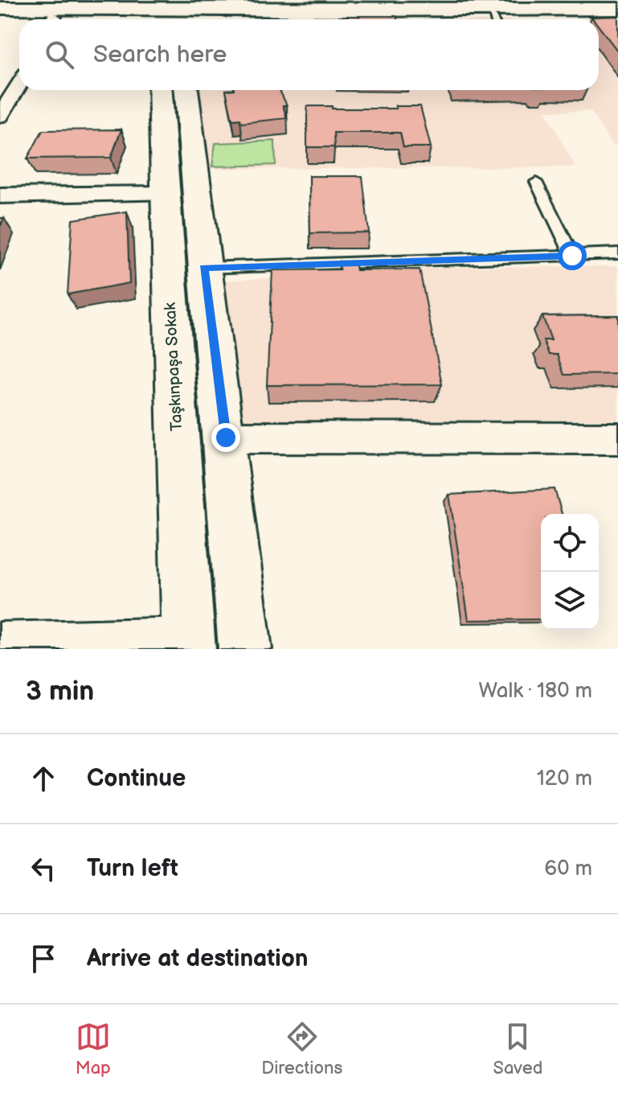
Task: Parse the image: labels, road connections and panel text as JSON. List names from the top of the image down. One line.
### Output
{"streets":{"street":["Taşkınpaşa Sokak"]},"page":{"search":"Search here","heading":["3 min","Walk · 180 m"],"list":[["Continue","120 m"],["Turn left","60 m"],"Arrive at destination"],"nav":["Map","Directions","Saved"]}}
